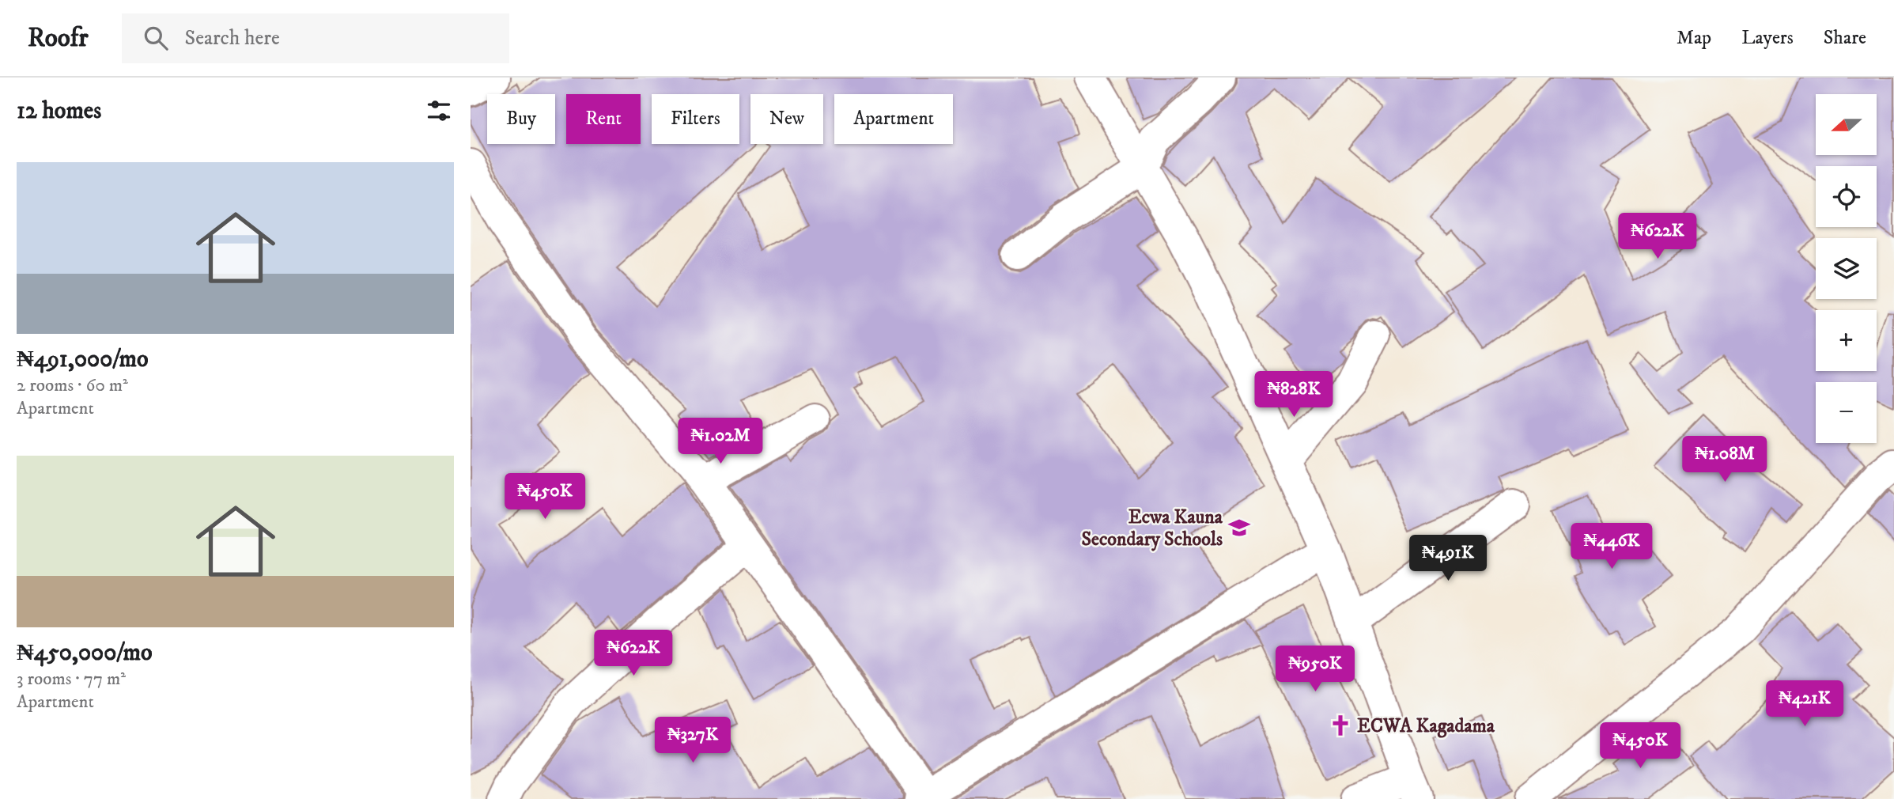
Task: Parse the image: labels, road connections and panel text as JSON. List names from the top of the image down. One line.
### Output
{"places":{"school or university":["Ecwa Kauna Secondary Schools"],"church":["ECWA Kagadama"]},"north":"left","page":{"header":"Roofr","search":"Search here","nav":["Map","Layers","Share"],"heading":"12 homes","map_buttons":["+","−"],"chip":["Buy","Rent","Filters","New","Apartment"],"list":[{"name":"₦491,000/mo","note":"2 rooms · 60 m² · Apartment"},{"name":"₦450,000/mo","note":"3 rooms · 77 m² · Apartment"}],"price":["₦622K","₦828K","₦1.02M","₦1.08M","₦450K","₦446K","₦491K","₦622K","₦950K","₦421K","₦327K","₦450K"]}}
